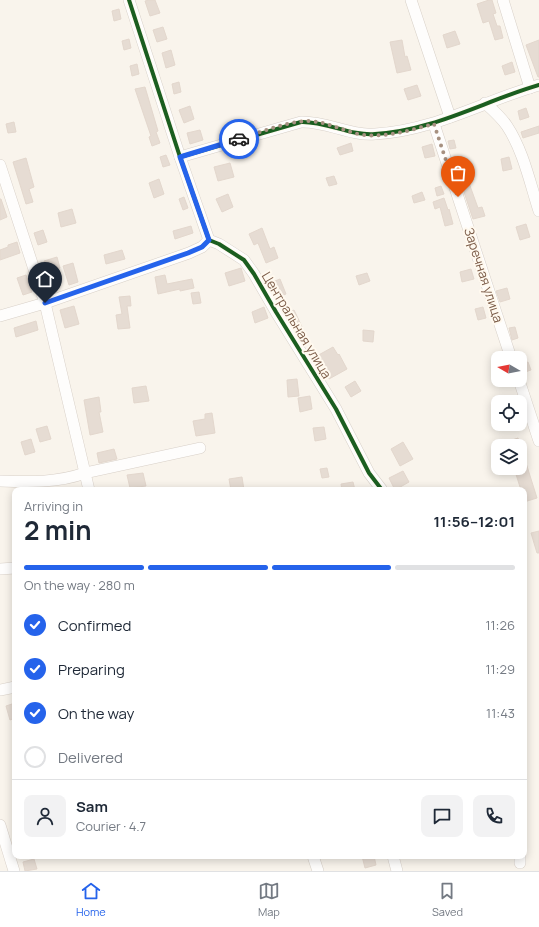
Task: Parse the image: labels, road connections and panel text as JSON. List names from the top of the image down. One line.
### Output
{"streets":{"street":["Заречная улица","Центральная улица"]},"north":"left","page":{"heading":["2 min","Arriving in","11:56–12:01"],"panel":["Sam","Courier · 4.7"],"bar":"On the way · 280 m","list":[["Confirmed","11:26"],["Preparing","11:29"],["On the way","11:43"],"Delivered"],"tabs":["Home","Map","Saved"]}}
